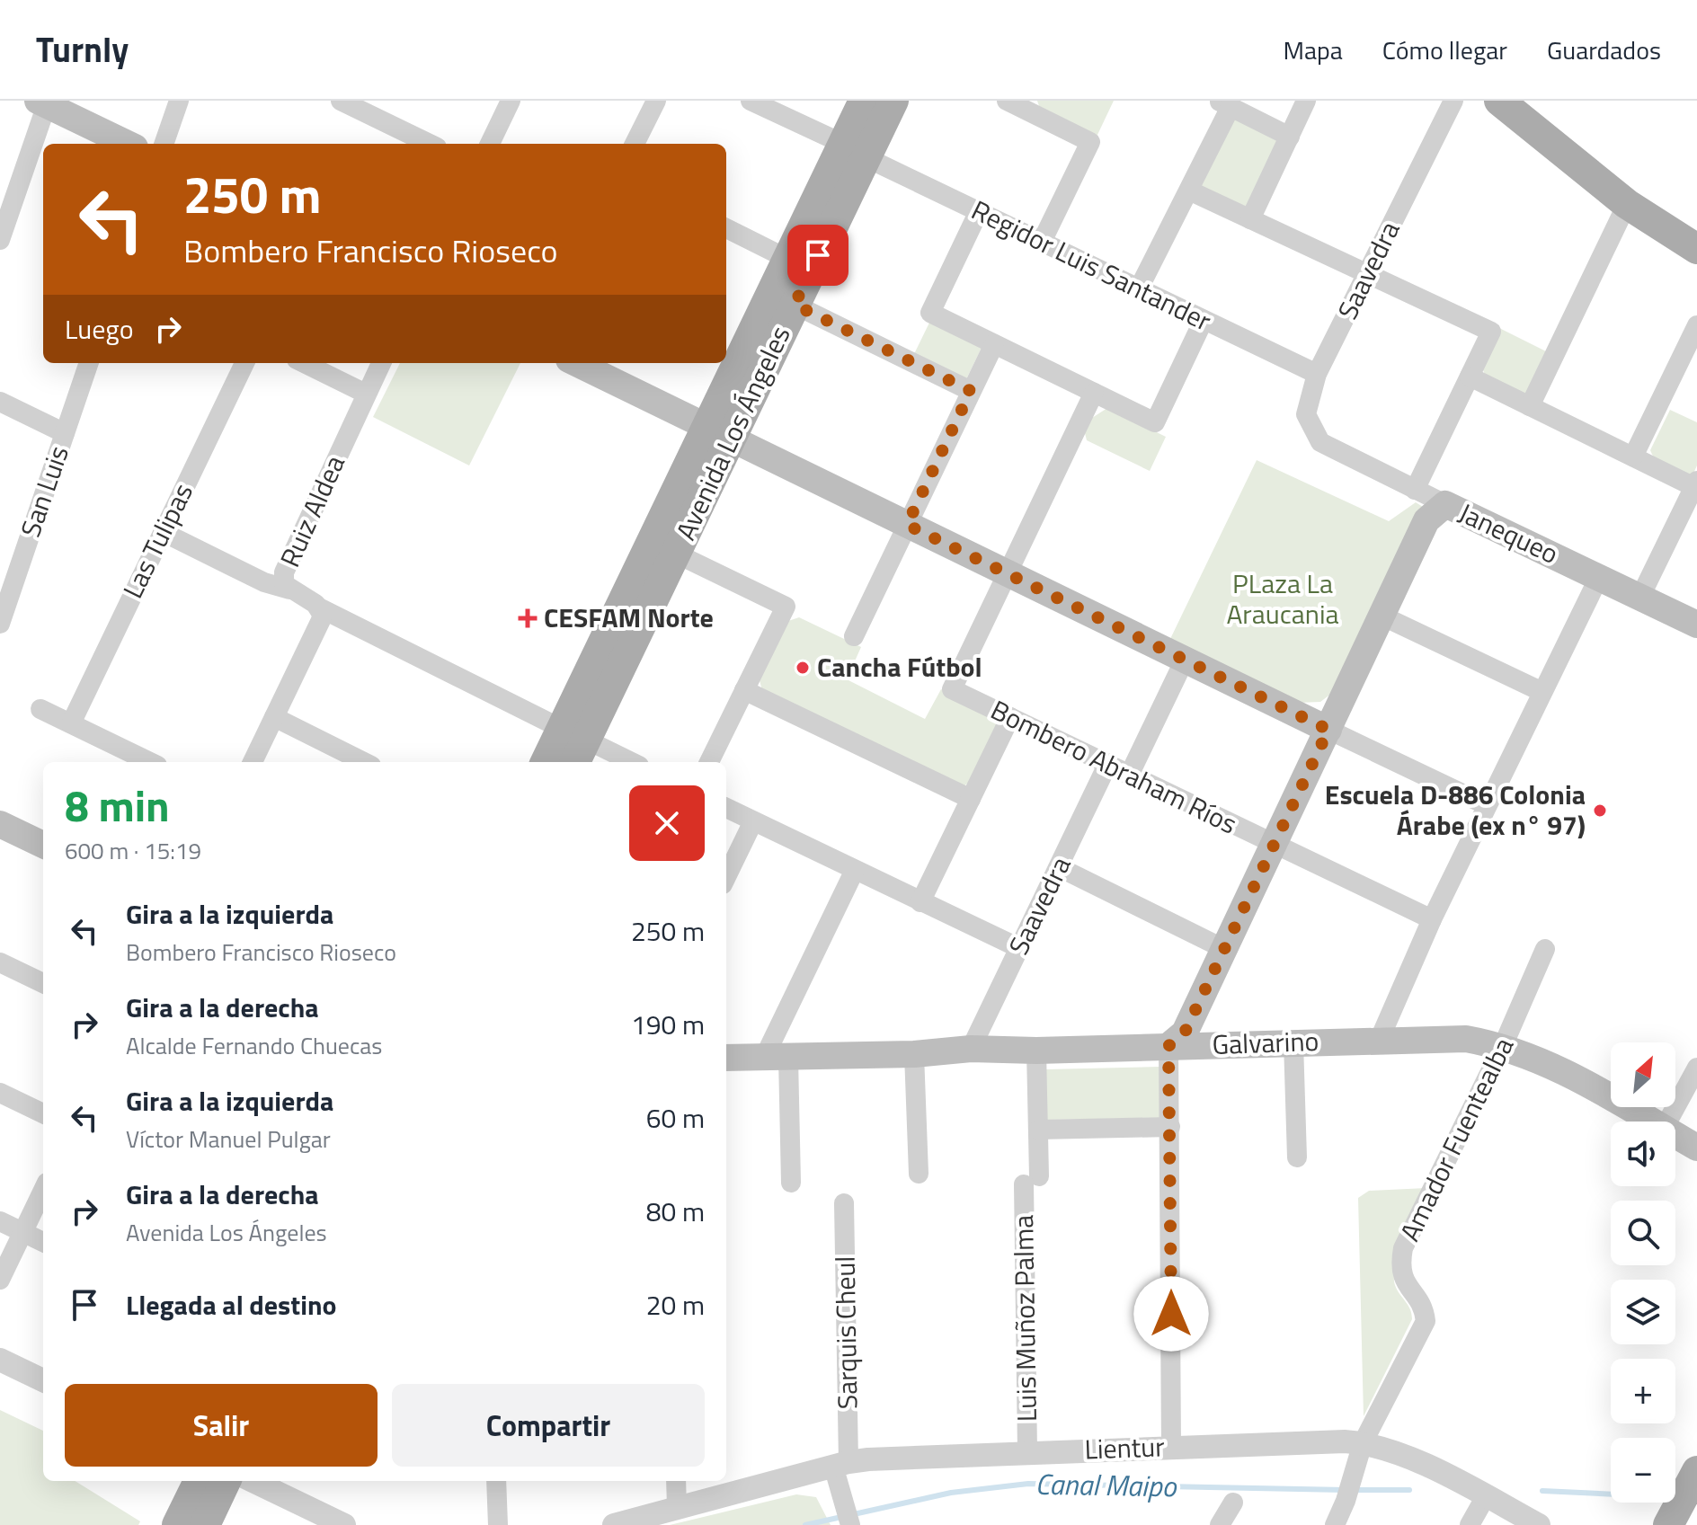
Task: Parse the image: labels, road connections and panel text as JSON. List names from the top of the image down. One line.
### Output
{"streets":{"main road":["Avenida Los Ángeles","Janequeo","Galvarino"],"street":["Regidor Luis Santander","Saavedra","San Luis","Ruiz Aldea","Las Tulipas","Bombero Abraham Ríos","Amador Fuentealba","Luis Muñoz Palma","Sarquis Cheul","Lientur"]},"crossings":[["Regidor Luis Santander","Saavedra"],["Regidor Luis Santander","Avenida Los Ángeles"],["Saavedra","Janequeo"],["Saavedra","Bombero Abraham Ríos"],["Saavedra","Galvarino"],["Galvarino","Amador Fuentealba"],["Galvarino","Luis Muñoz Palma"],["Amador Fuentealba","Lientur"],["Luis Muñoz Palma","Lientur"],["Sarquis Cheul","Lientur"]],"water":["Canal Maipo"],"parks":["PLaza La Araucania"],"places":{"health":["CESFAM Norte"],"other":["Cancha Fútbol","Escuela D-886 Colonia Árabe (ex n° 97)"]},"north":"top right","page":{"header":"Turnly","nav":["Mapa","Cómo llegar","Guardados"],"turn":["250 m","Bombero Francisco Rioseco"],"then":"Luego","heading":["8 min","600 m · 15:19"],"list":[{"name":"Gira a la izquierda","note":"Bombero Francisco Rioseco","value":"250 m"},{"name":"Gira a la derecha","note":"Alcalde Fernando Chuecas","value":"190 m"},{"name":"Gira a la izquierda","note":"Víctor Manuel Pulgar","value":"60 m"},{"name":"Gira a la derecha","note":"Avenida Los Ángeles","value":"80 m"},{"name":"Llegada al destino","value":"20 m"}],"map_buttons":["+","−"],"buttons":["Salir","Compartir"]}}
